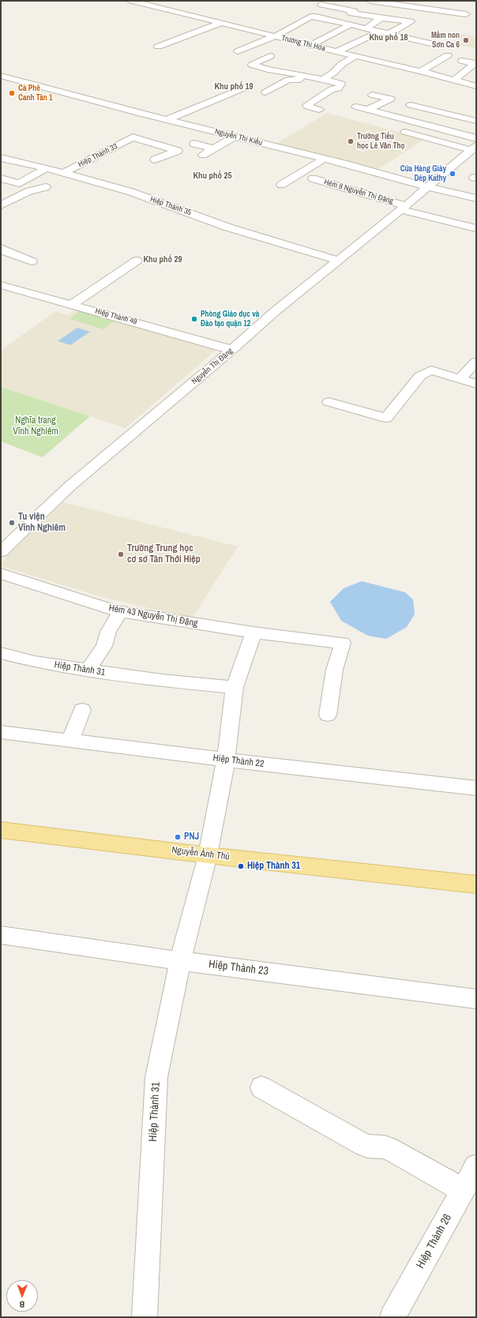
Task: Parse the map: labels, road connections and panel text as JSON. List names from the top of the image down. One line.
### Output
{"streets":{"main road":["Nguyễn Ảnh Thủ"],"street":["Trương Thị Hoa","Nguyễn Thị Kiểu","Hiệp Thành 33","Hẻm 8 Nguyễn Thị Đặng","Hiệp Thành 35","Hiệp Thành 49","Nguyễn Thị Đặng","Hẻm 43 Nguyễn Thị Đặng","Hiệp Thành 31","Hiệp Thành 22","Hiệp Thành 23","Hiệp Thành 26"]},"crossings":[["Nguyễn Thị Kiểu","Nguyễn Thị Đặng"],["Hiệp Thành 33","Hiệp Thành 35"],["Hẻm 8 Nguyễn Thị Đặng","Nguyễn Thị Đặng"],["Hiệp Thành 35","Nguyễn Thị Đặng"],["Hiệp Thành 49","Nguyễn Thị Đặng"],["Hẻm 43 Nguyễn Thị Đặng","Hiệp Thành 31"],["Hiệp Thành 31","Hiệp Thành 22"],["Hiệp Thành 31","Nguyễn Ảnh Thủ"],["Hiệp Thành 31","Hiệp Thành 23"]],"districts":["Khu phố 18","Khu phố 19","Khu phố 25","Khu phố 29"],"parks":["Nghĩa trang Vĩnh Nghiêm"],"places":["Mầm non Sơn Ca 6","Cà Phê Canh Tân 1","Trường Tiểu học Lê Văn Thọ","Cửa Hàng Giày Dép Kathy","Phòng Giáo dục và Đào tạo quận 12","Tu viện Vĩnh Nghiêm","Trường Trung học cơ sở Tân Thới Hiệp","PNJ","Hiệp Thành 31"],"north":"bottom"}
